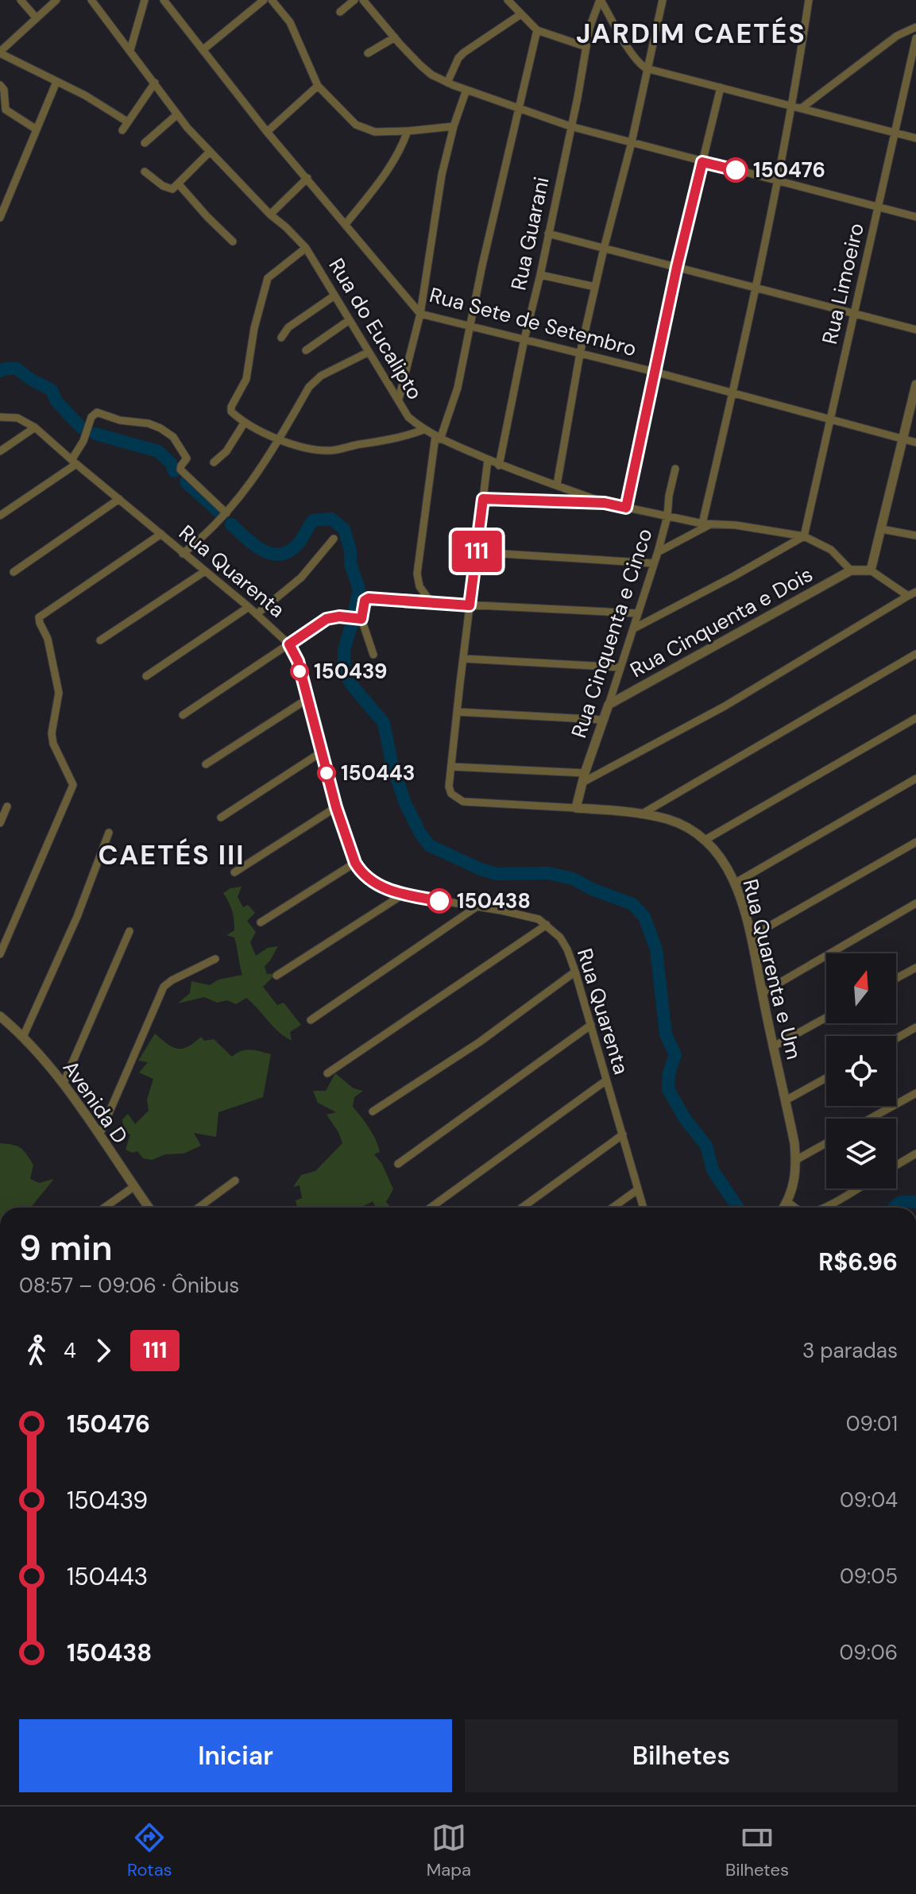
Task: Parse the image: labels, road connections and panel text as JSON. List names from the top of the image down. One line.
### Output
{"streets":{"street":["Rua Guarani","Rua Limoeiro","Rua Sete de Setembro","Rua do Eucalipto","Rua Quarenta","Rua Cinquenta e Dois","Rua Cinquenta e Cinco","Rua Quarenta e Um","Avenida D"]},"crossings":[["Rua Guarani","Rua Sete de Setembro"],["Rua Guarani","Rua do Eucalipto"],["Rua Limoeiro","Rua Sete de Setembro"],["Rua do Eucalipto","Rua Quarenta e Um"],["Rua Cinquenta e Dois","Rua Cinquenta e Cinco"],["Rua Cinquenta e Cinco","Rua Quarenta e Um"]],"districts":["JARDIM CAETÉS","CAETÉS III"],"places":["150476","150439","150443","150438"],"lines":["bus line 111"],"north":"top","page":{"on_map":"111","heading":["9 min","08:57 – 09:06 · Ônibus","R$6.96"],"legs":["4","111","3 paradas"],"list":[{"name":"150476","value":"09:01"},{"name":"150439","value":"09:04"},{"name":"150443","value":"09:05"},{"name":"150438","value":"09:06"}],"buttons":["Iniciar","Bilhetes"],"tabs":["Rotas","Mapa","Bilhetes"]}}
